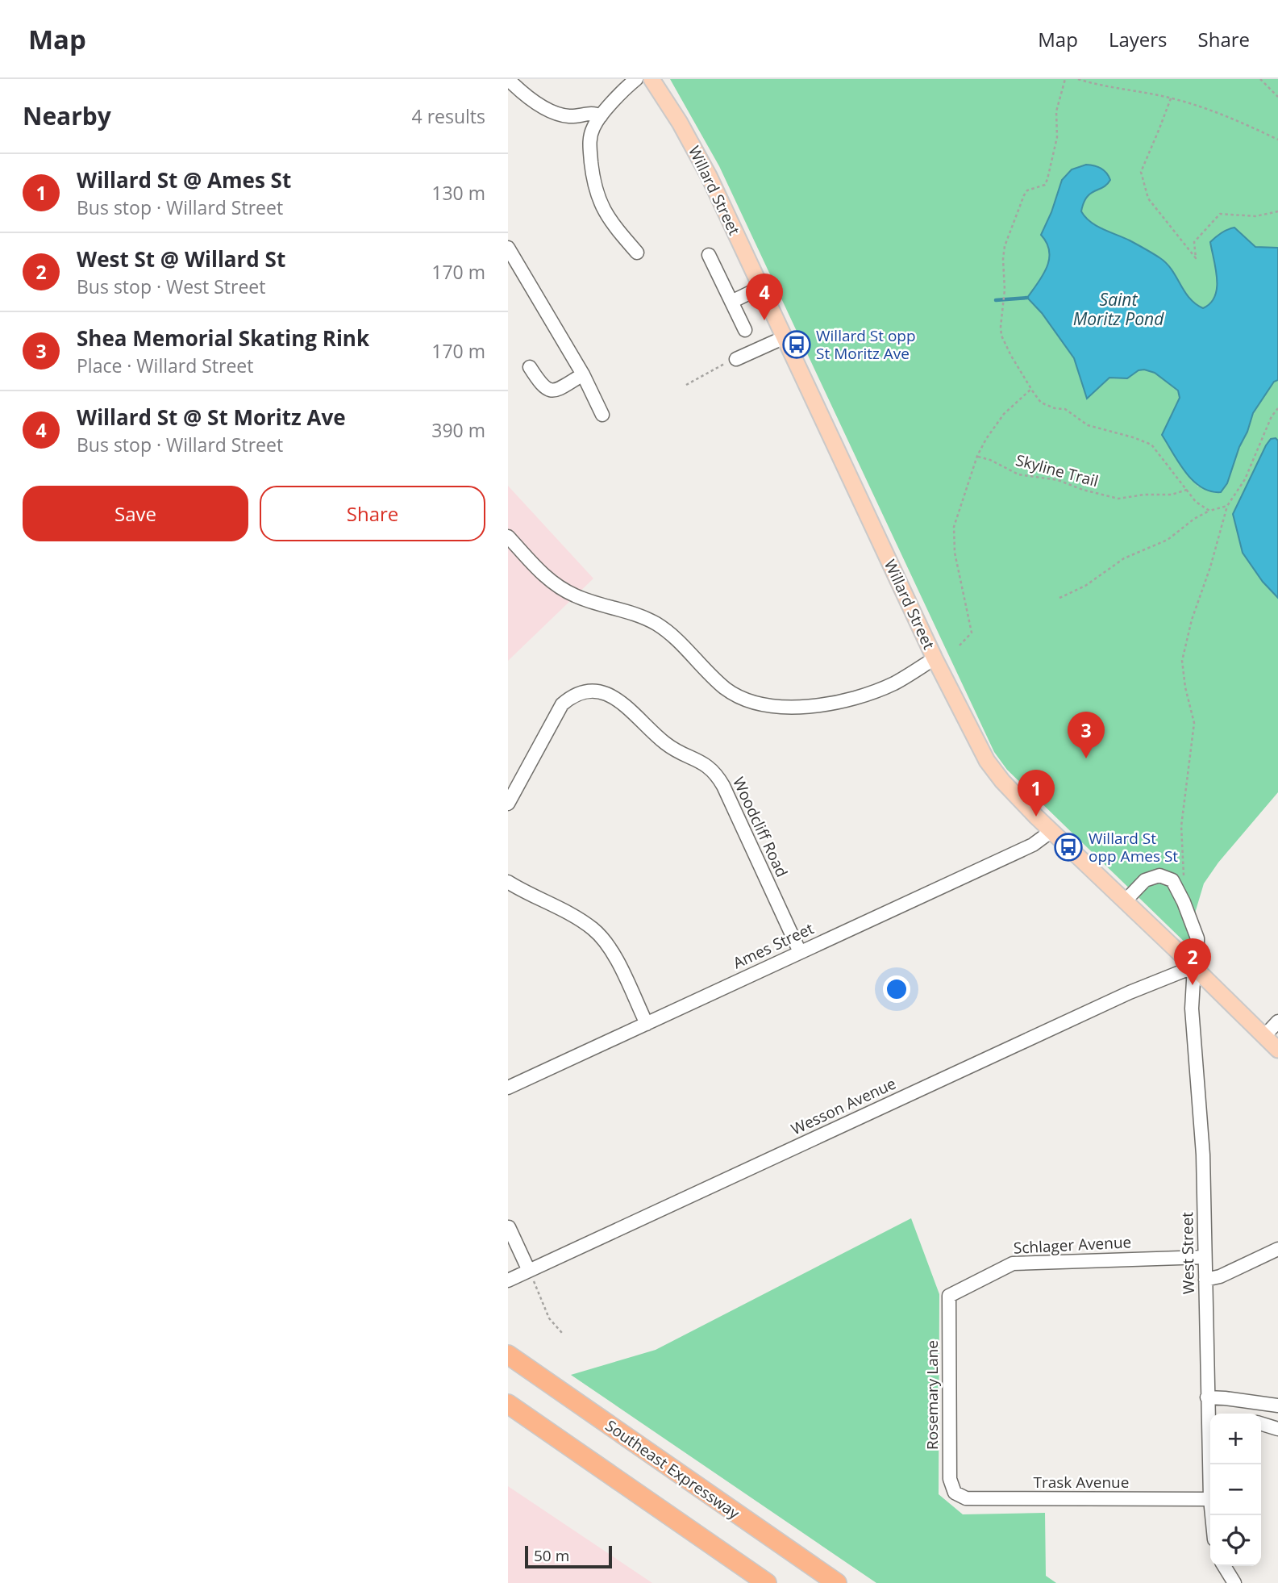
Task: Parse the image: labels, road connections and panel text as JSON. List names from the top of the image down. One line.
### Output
{"streets":{"highway":["Southeast Expressway"],"main road":["Willard Street"],"street":["Woodcliff Road","Ames Street","Wesson Avenue","Schlager Avenue","West Street","Rosemary Lane","Trask Avenue"],"path":["Skyline Trail"]},"crossings":[["Willard Street","Ames Street"],["Willard Street","Wesson Avenue"],["Willard Street","West Street"],["Woodcliff Road","Ames Street"],["Wesson Avenue","West Street"],["Schlager Avenue","West Street"],["Schlager Avenue","Rosemary Lane"],["Rosemary Lane","Trask Avenue"]],"water":["Saint Moritz Pond"],"places":{"bus stop":["Willard St opp St Moritz Ave","Willard St opp Ames St"]},"scale_bar":"50 m","page":{"header":"Map","nav":["Map","Layers","Share"],"heading":["Nearby","4 results"],"list":[{"mark":"1","name":"Willard St @ Ames St","note":"Bus stop · Willard Street","value":"130 m"},{"mark":"2","name":"West St @ Willard St","note":"Bus stop · West Street","value":"170 m"},{"mark":"3","name":"Shea Memorial Skating Rink","note":"Place · Willard Street","value":"170 m"},{"mark":"4","name":"Willard St @ St Moritz Ave","note":"Bus stop · Willard Street","value":"390 m"}],"pins":["4","3","1","2"],"buttons":["Save","Share"],"map_buttons":["+","−"],"scale":"50 m"}}
